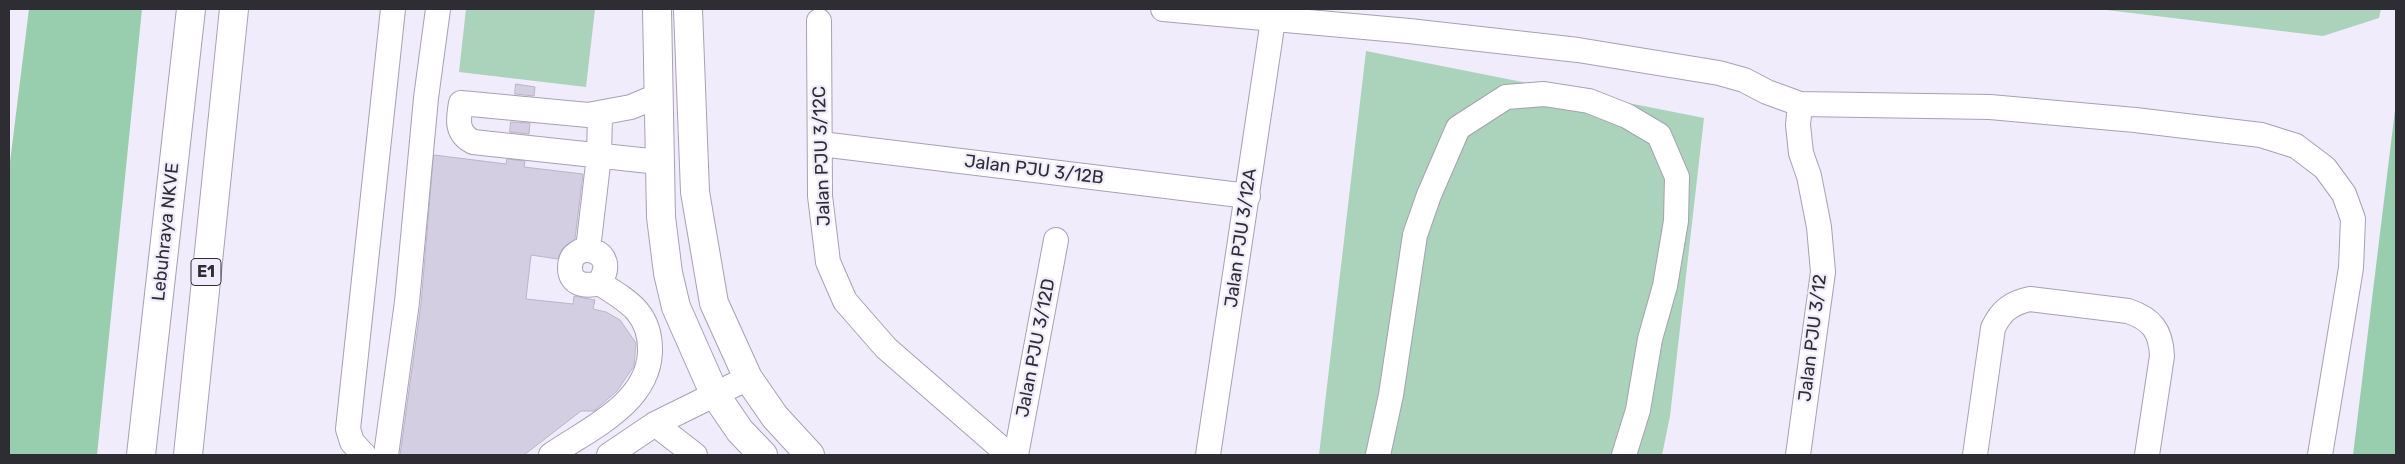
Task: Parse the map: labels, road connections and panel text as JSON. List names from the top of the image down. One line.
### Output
{"streets":{"main road":["Lebuhraya NKVE","E1"],"street":["Jalan PJU 3/12C","Jalan PJU 3/12B","Jalan PJU 3/12A","Jalan PJU 3/12","Jalan PJU 3/12D"]},"crossings":[["Jalan PJU 3/12C","Jalan PJU 3/12B"],["Jalan PJU 3/12B","Jalan PJU 3/12A"]]}
